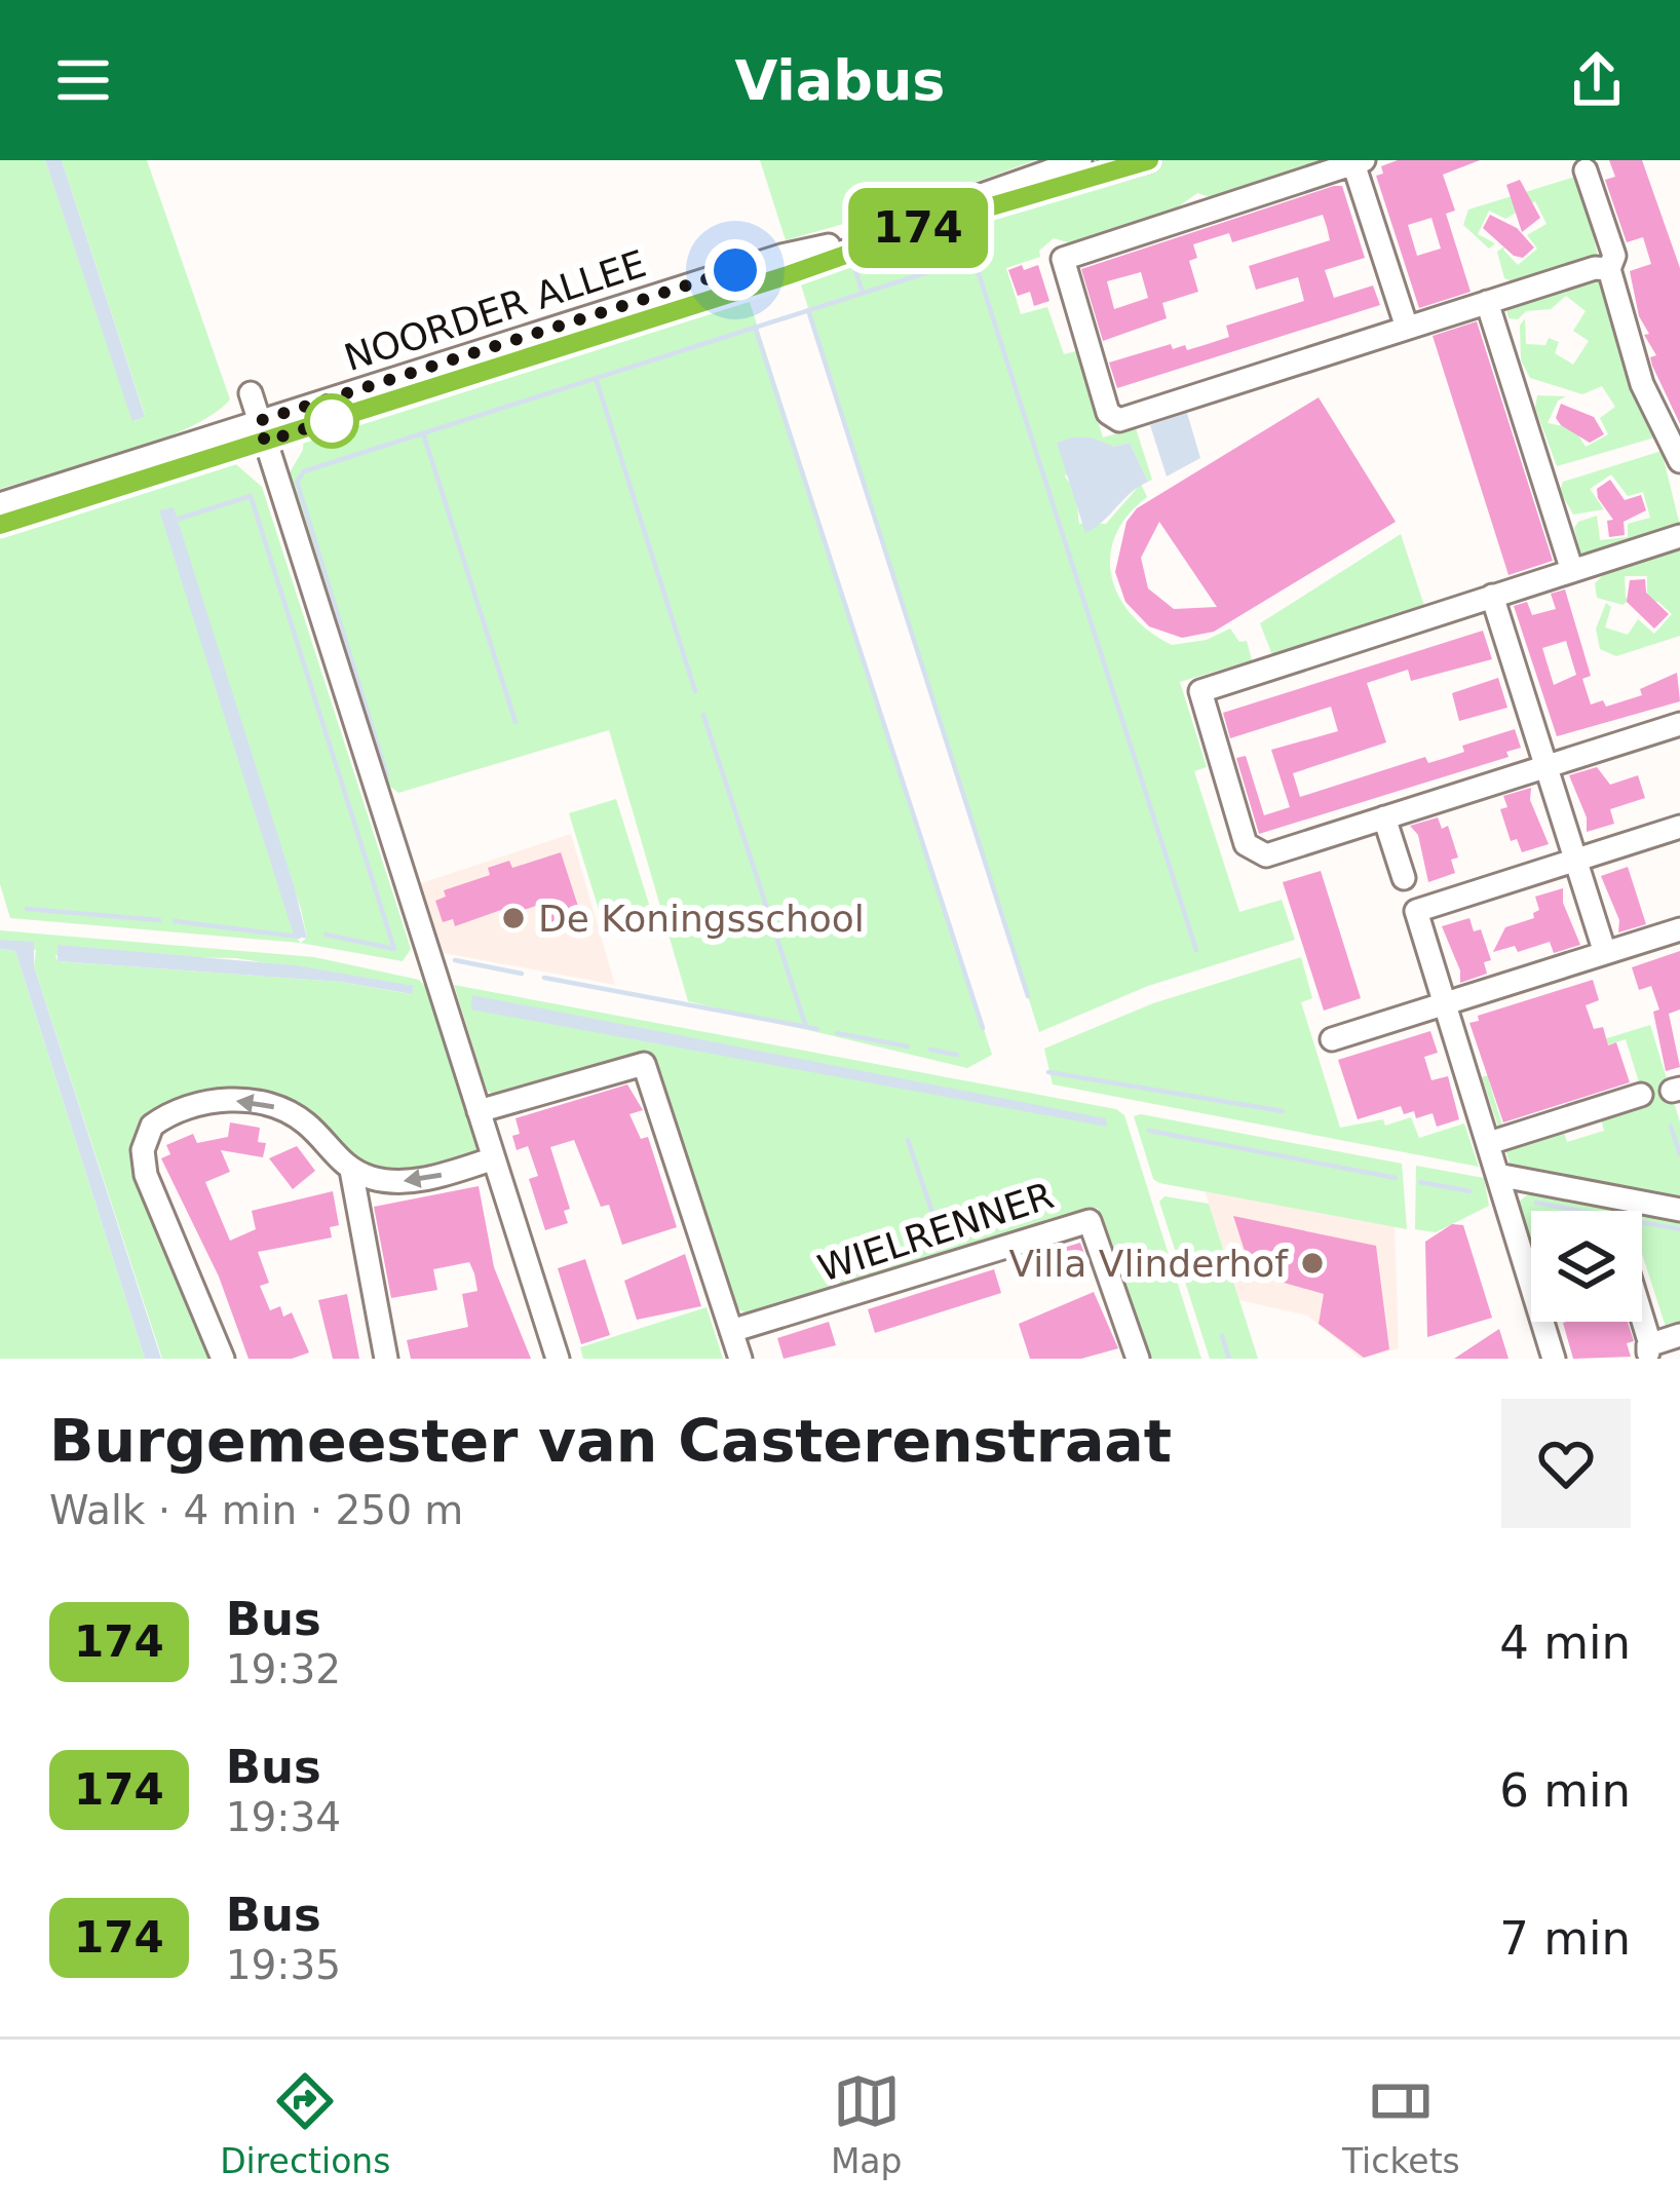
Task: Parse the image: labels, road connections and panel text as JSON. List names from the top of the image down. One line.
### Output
{"streets":{"street":["NOORDER ALLEE","WIELRENNER"]},"places":["De Koningsschool","Villa Vlinderhof"],"lines":["bus line 174"],"page":{"header":"Viabus","on_map":"174","heading":["Burgemeester van Casterenstraat","Walk · 4 min · 250 m"],"list":[{"mark":"174","name":"Bus","note":"19:32","value":"4 min"},{"mark":"174","name":"Bus","note":"19:34","value":"6 min"},{"mark":"174","name":"Bus","note":"19:35","value":"7 min"}],"tabs":["Directions","Map","Tickets"]}}
